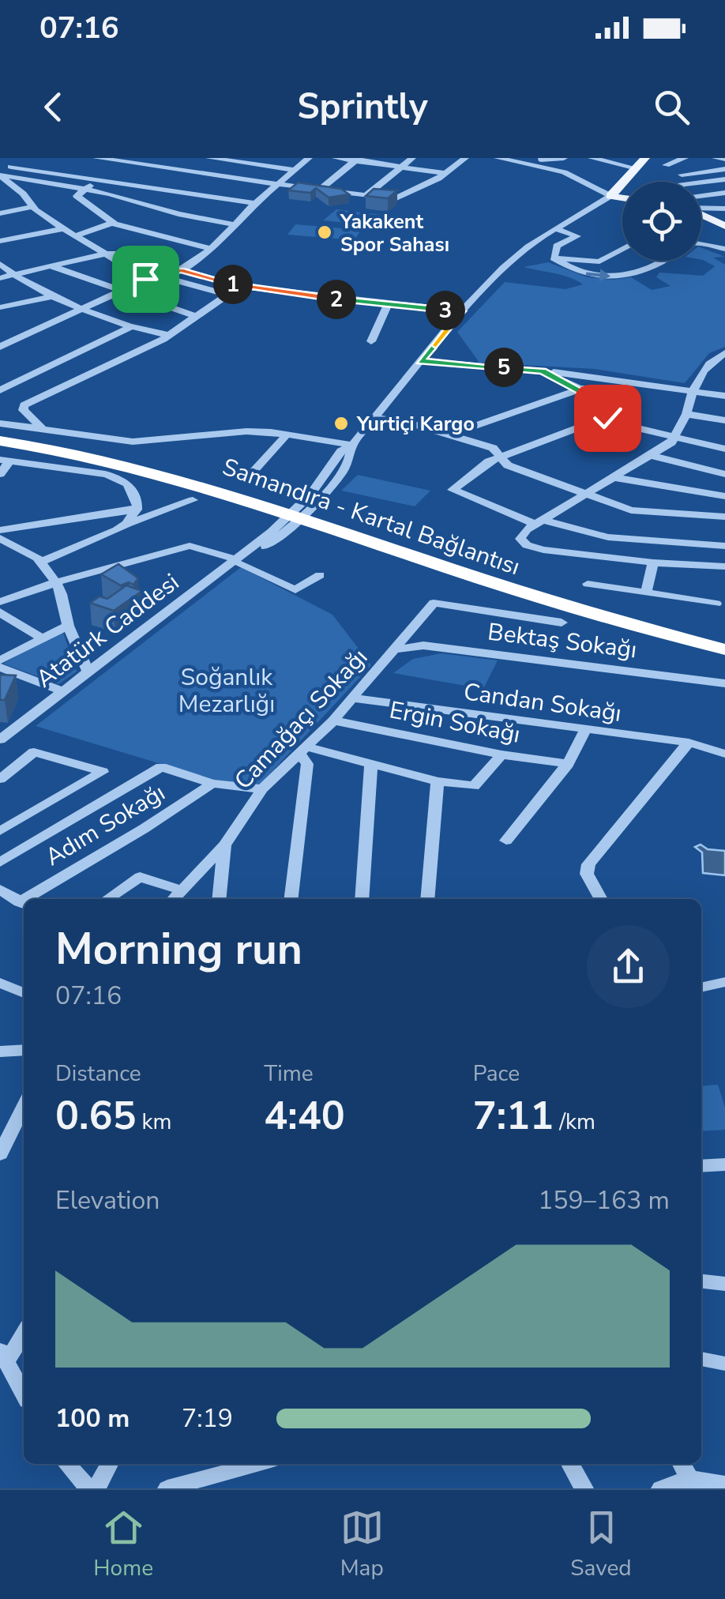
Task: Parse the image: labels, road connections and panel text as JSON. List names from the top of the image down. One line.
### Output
{"streets":{"highway":["Samandıra - Kartal Bağlantısı"],"street":["Atatürk Caddesi","Bektaş Sokağı","Candan Sokağı","Camağaçı Sokağı","Ergin Sokağı","Adım Sokağı"]},"crossings":[["Bektaş Sokağı","Camağaçı Sokağı"],["Candan Sokağı","Camağaçı Sokağı"],["Camağaçı Sokağı","Ergin Sokağı"]],"parks":["Soğanlık Mezarlığı"],"places":["Yakakent Spor Sahası","Yurtiçi Kargo"],"page":{"status":"07:16","header":"Sprintly","pins":["1","2","3","5"],"heading":["Morning run","07:16"],"stats":[["Distance","0.65 km"],["Time","4:40"],["Pace","7:11 /km"]],"chart":["Elevation","159–163 m"],"list":[{"name":"100 m","note":"7:19"}],"tabs":["Home","Map","Saved"]}}
